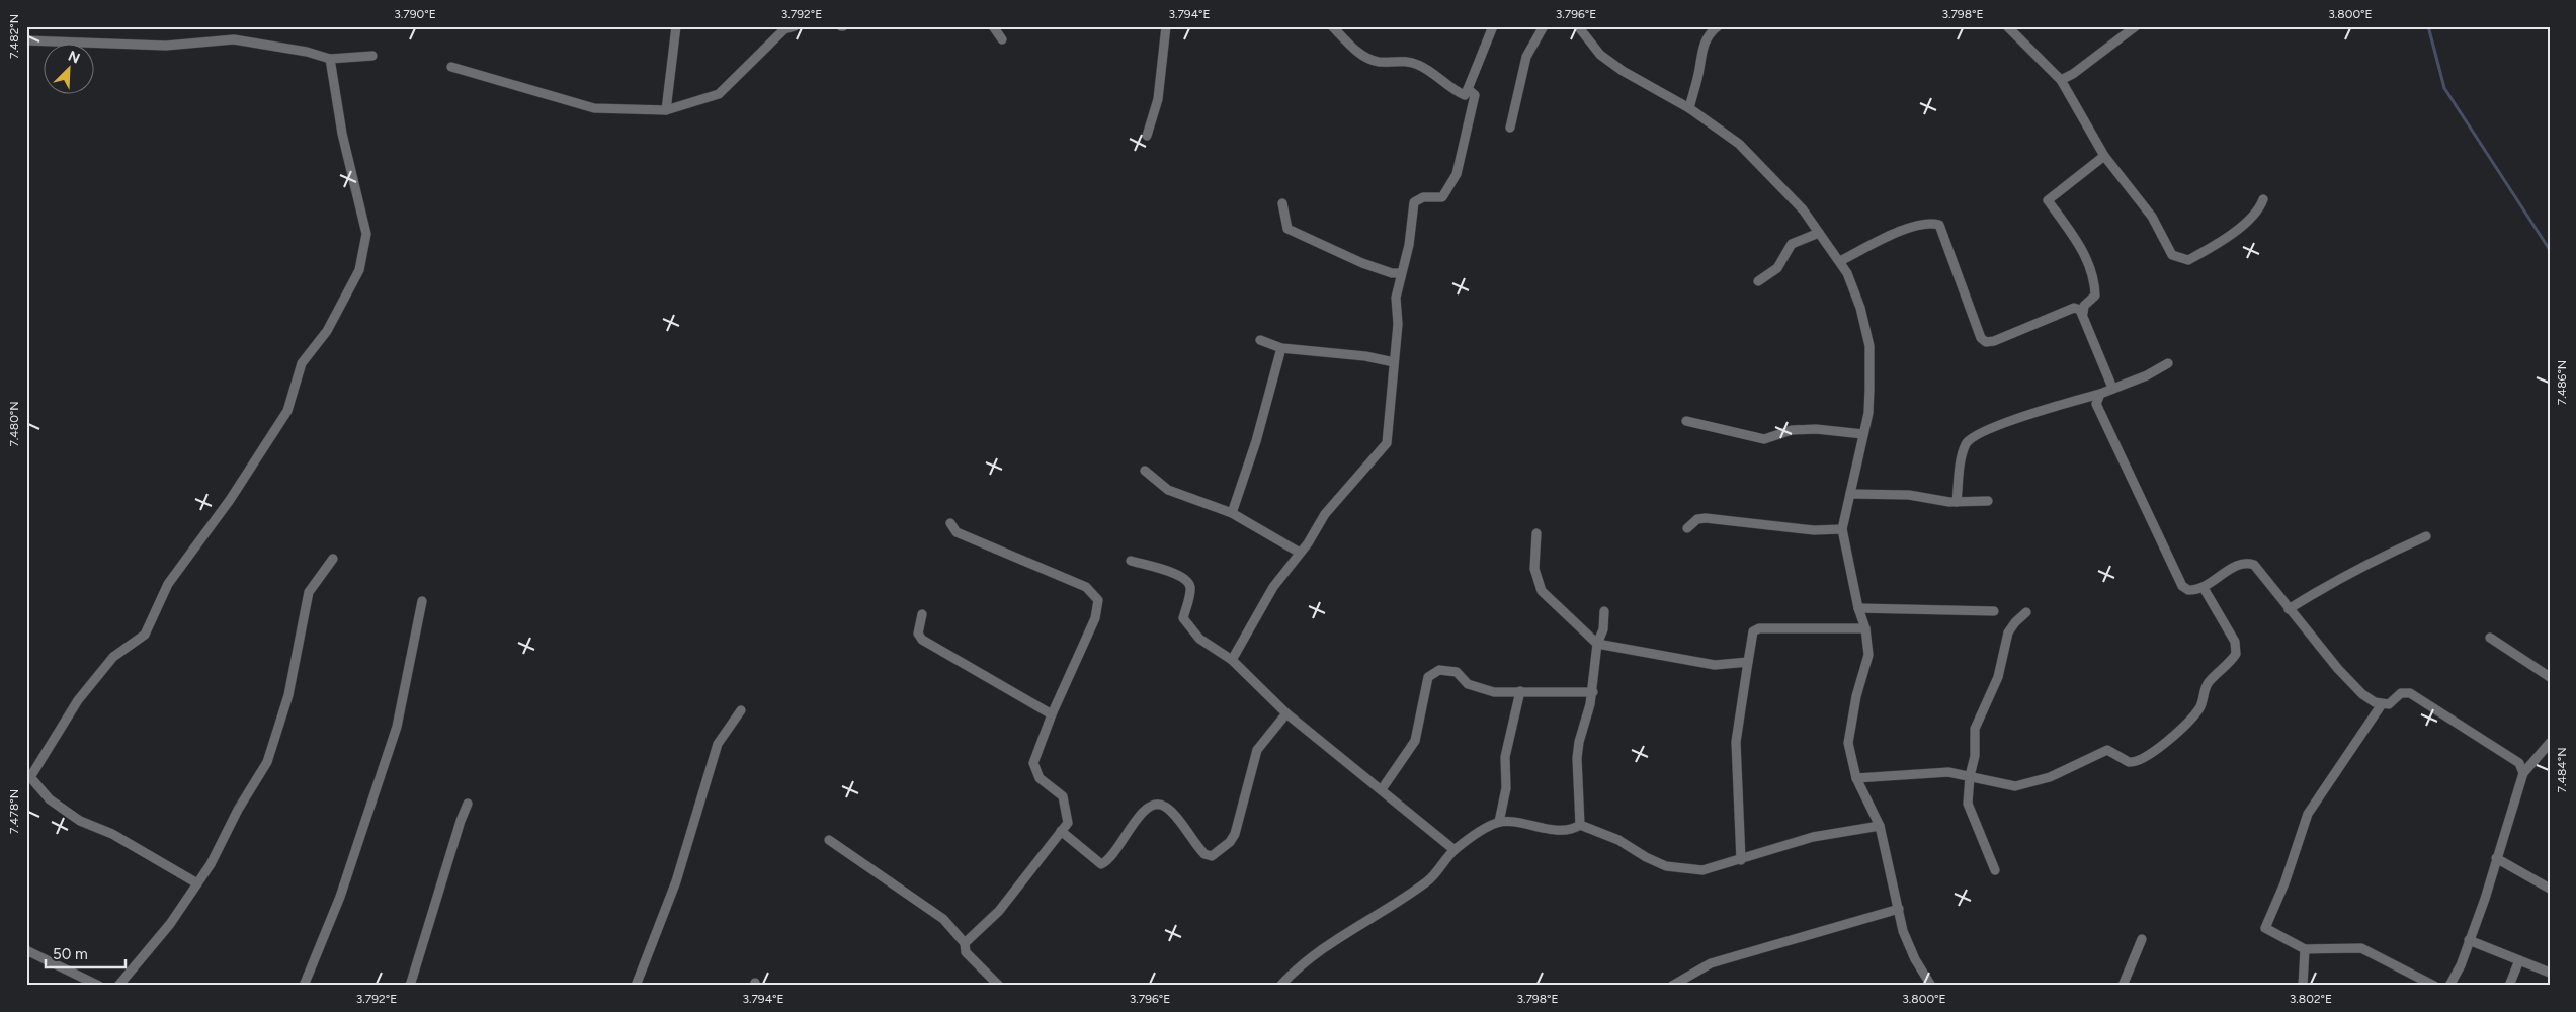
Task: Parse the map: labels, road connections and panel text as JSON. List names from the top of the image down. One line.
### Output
{"scale_bar":"50 m","north":"top right","coordinates":["3.790°E","3.792°E","3.794°E","3.796°E","3.798°E","3.800°E","7.482°N","7.486°N","7.480°N","7.484°N","7.478°N","3.802°E"]}
